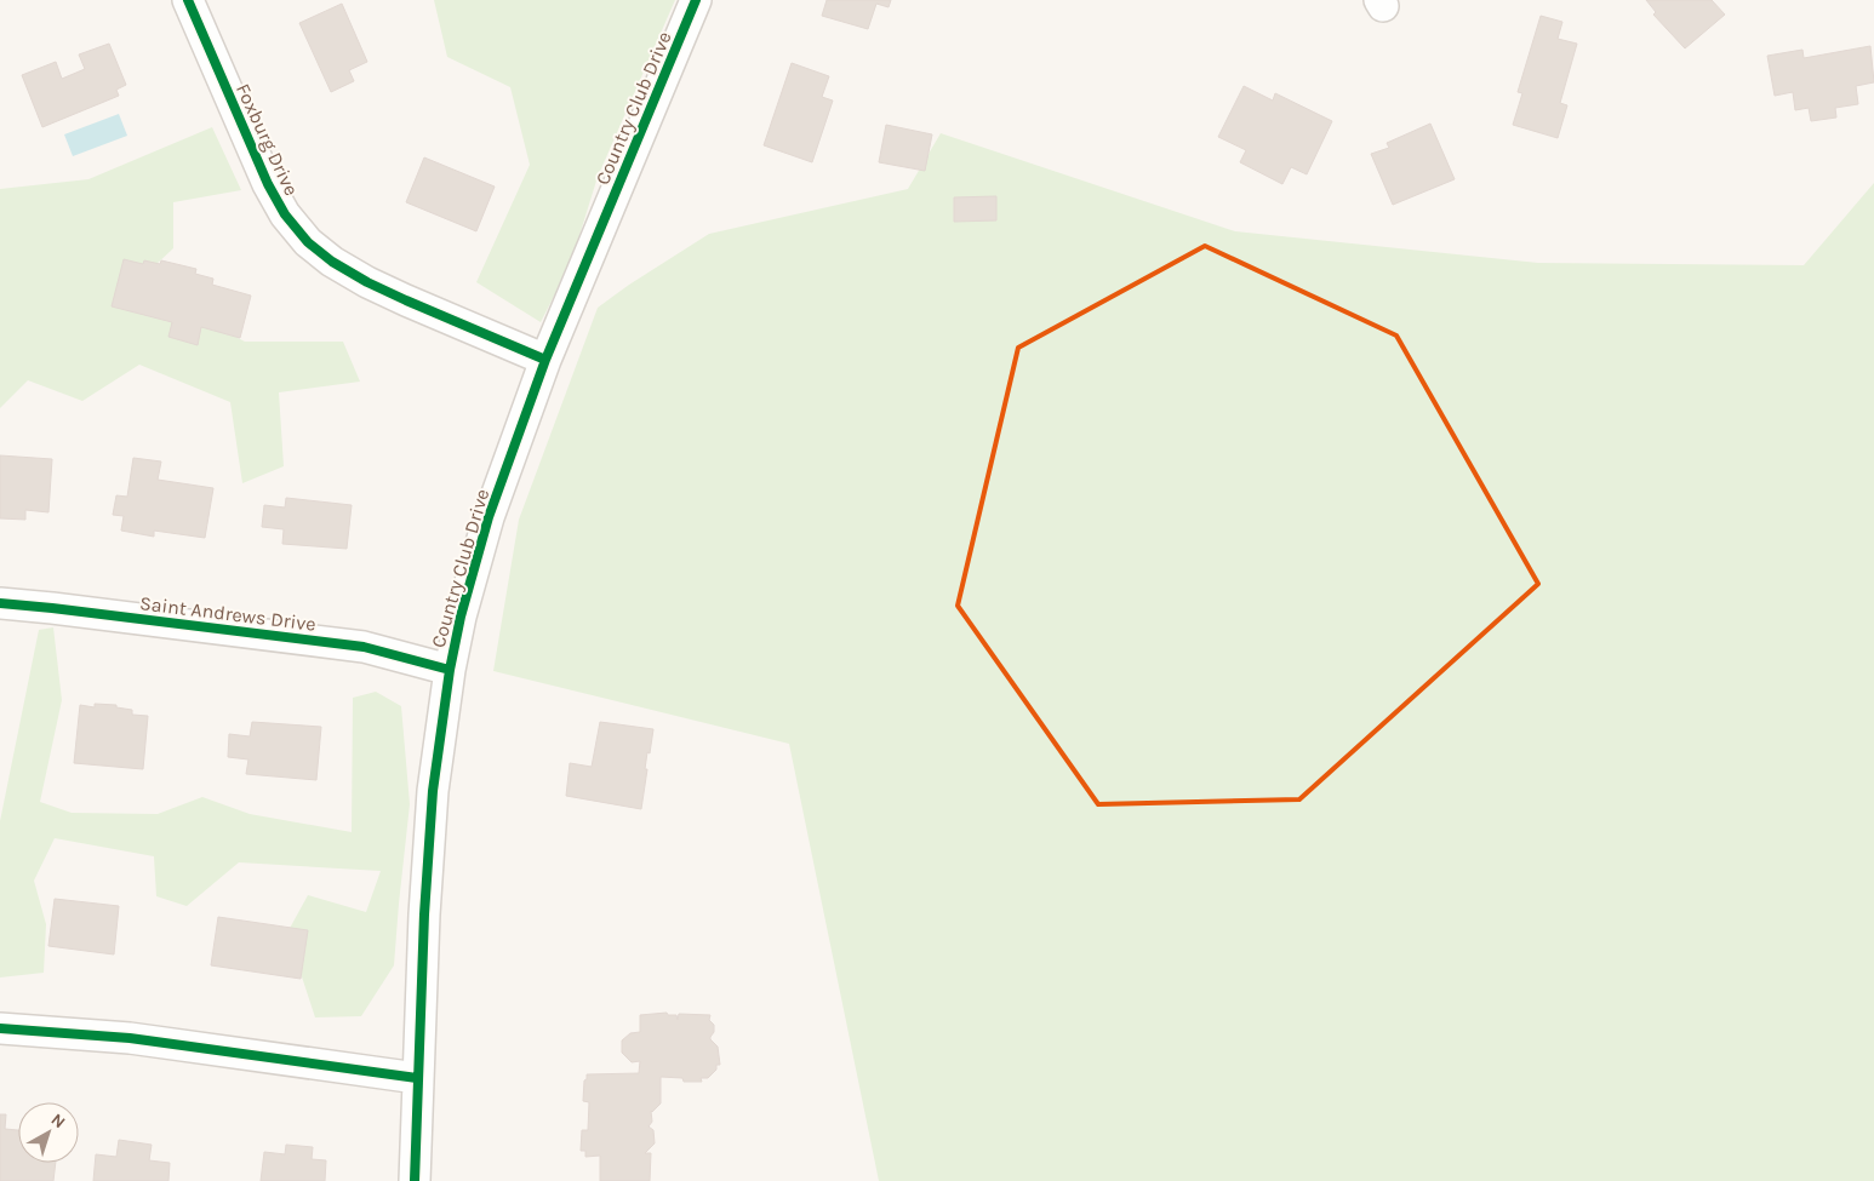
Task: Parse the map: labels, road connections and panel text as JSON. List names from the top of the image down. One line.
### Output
{"streets":{"street":["Country Club Drive","Foxburg Drive","Saint Andrews Drive"]},"crossings":[["Country Club Drive","Foxburg Drive"],["Country Club Drive","Saint Andrews Drive"]],"north":"top right"}
